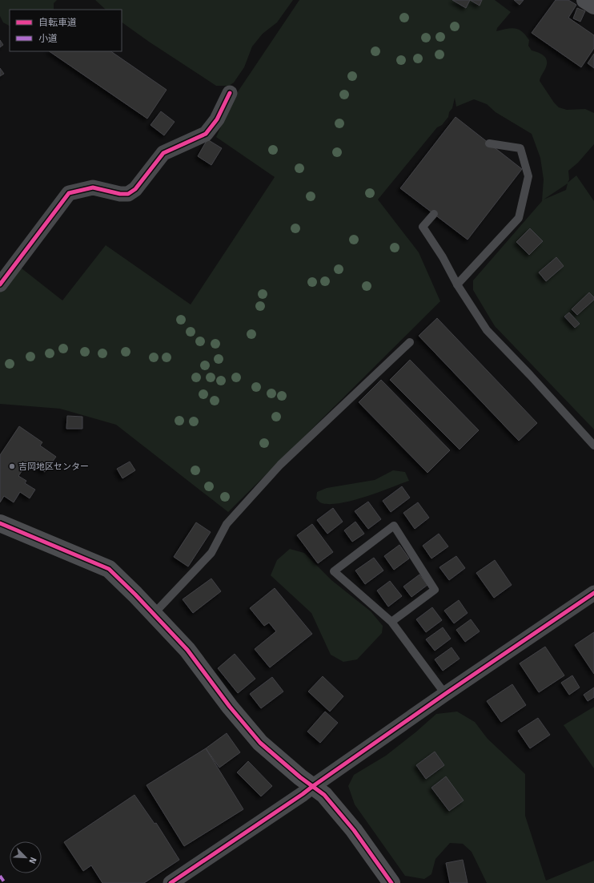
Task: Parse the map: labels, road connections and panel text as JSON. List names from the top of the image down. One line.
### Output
{"places":["吉岡地区センター"],"legend":["自転車道","小道"],"north":"bottom right"}
